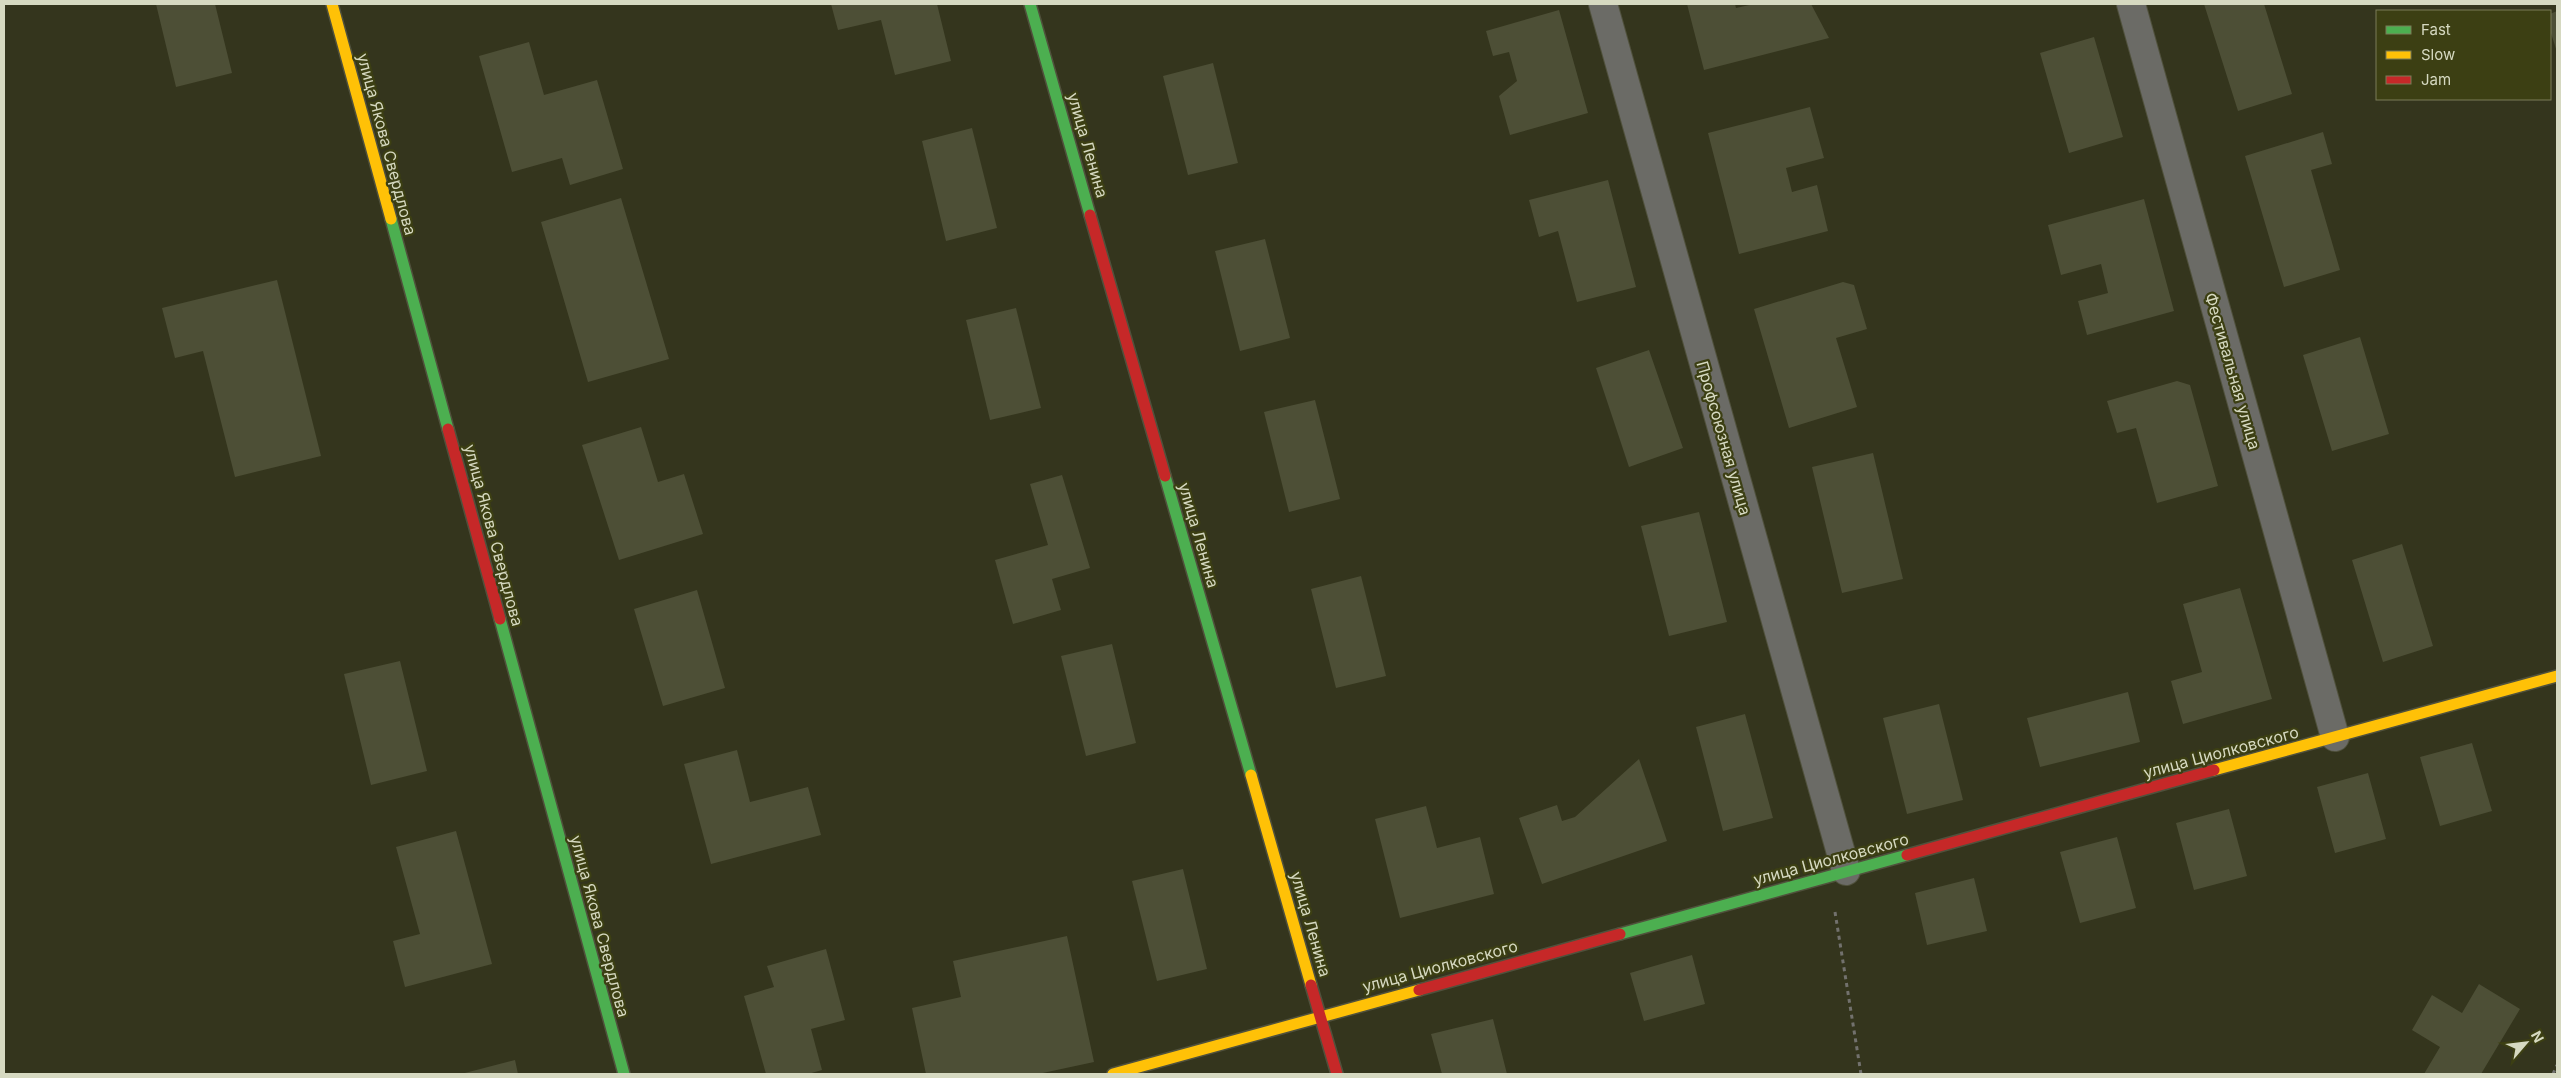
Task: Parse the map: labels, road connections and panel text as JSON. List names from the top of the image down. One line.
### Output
{"streets":{"street":["улица Якова Свердлова","улица Ленина","Фестивальная улица","Профсоюзная улица","улица Циолковского"]},"crossings":[["улица Ленина","улица Циолковского"],["Фестивальная улица","улица Циолковского"],["Профсоюзная улица","улица Циолковского"]],"legend":["Fast","Slow","Jam"],"north":"top right"}
